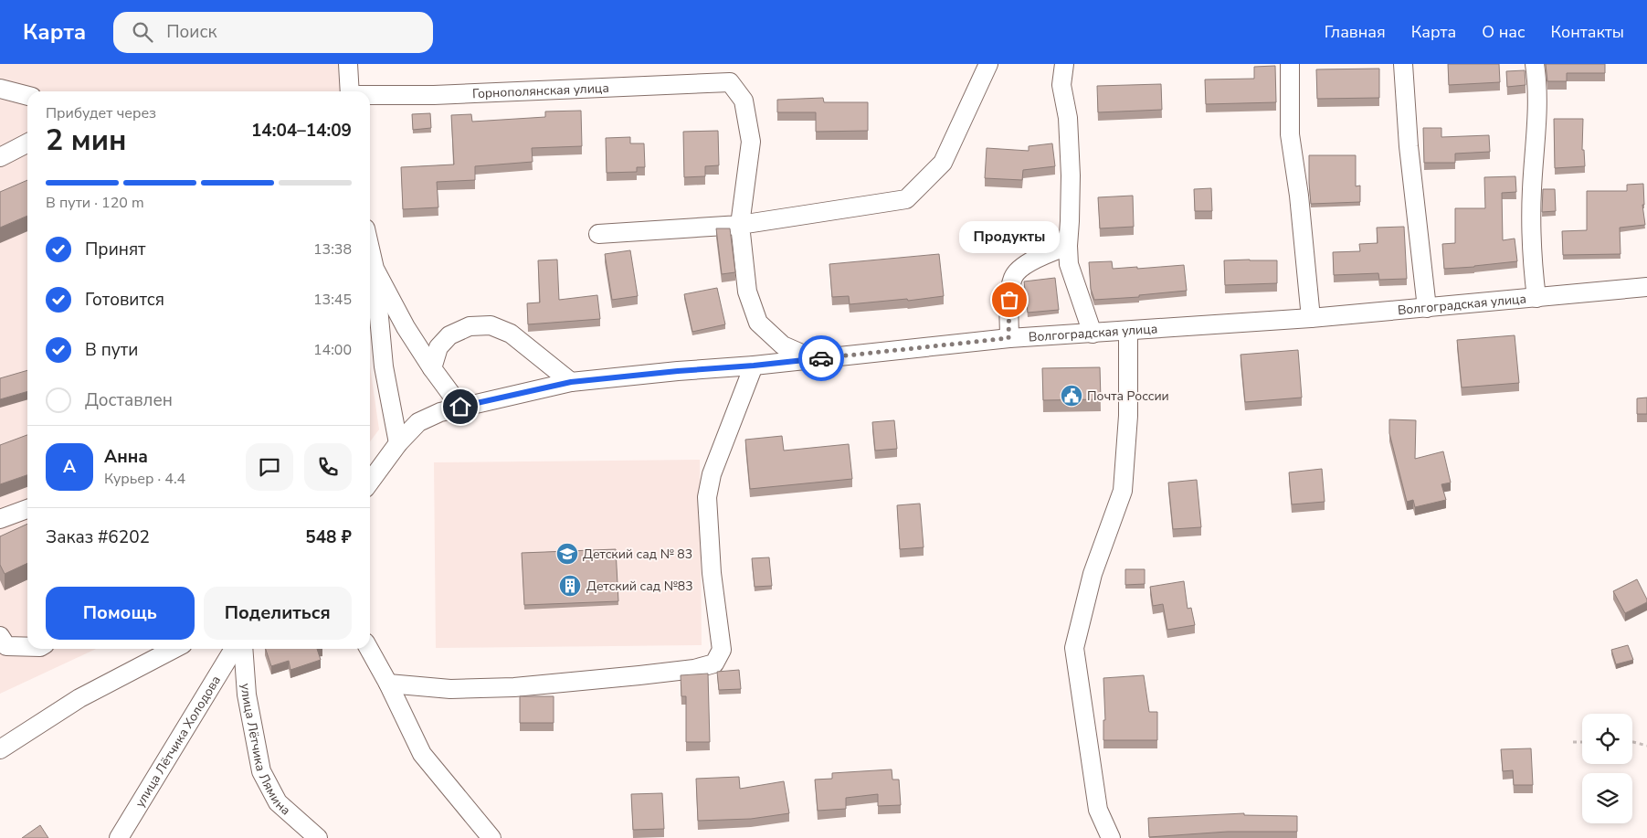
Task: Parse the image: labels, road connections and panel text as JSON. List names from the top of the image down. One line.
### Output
{"streets":{"street":["Горнополянская улица","Волгоградская улица","улица Лётчика Холодова","улица Лётчика Лямина"]},"places":{"other":["Продукты"],"public building":["Почта России"],"school or university":["Детский сад № 83"],"building":["Детский сад №83"]},"page":{"header":"Карта","search":"Поиск","nav":["Главная","Карта","О нас","Контакты"],"heading":["2 мин","Прибудет через","14:04–14:09"],"panel":["Анна","Курьер · 4.4","Заказ #6202","548 ₽"],"bar":"В пути · 120 m","bubble":"Продукты","list":[["Принят","13:38"],["Готовится","13:45"],["В пути","14:00"],"Доставлен"],"round":"А","buttons":["Помощь","Поделиться"]}}
